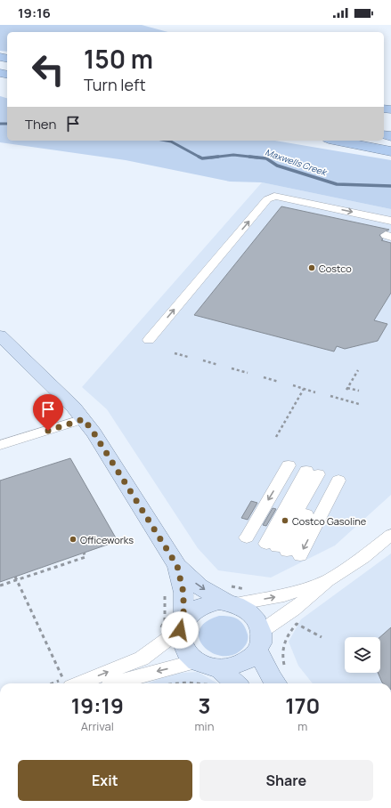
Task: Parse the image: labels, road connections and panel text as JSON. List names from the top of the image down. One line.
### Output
{"water":["Maxwells Creek"],"places":["Costco","Costco Gasoline","Officeworks"],"page":{"status":"19:16","turn":["150 m","Turn left"],"then":"Then","eta":["19:19","Arrival","3","min","170","m"],"buttons":["Exit","Share"]}}
